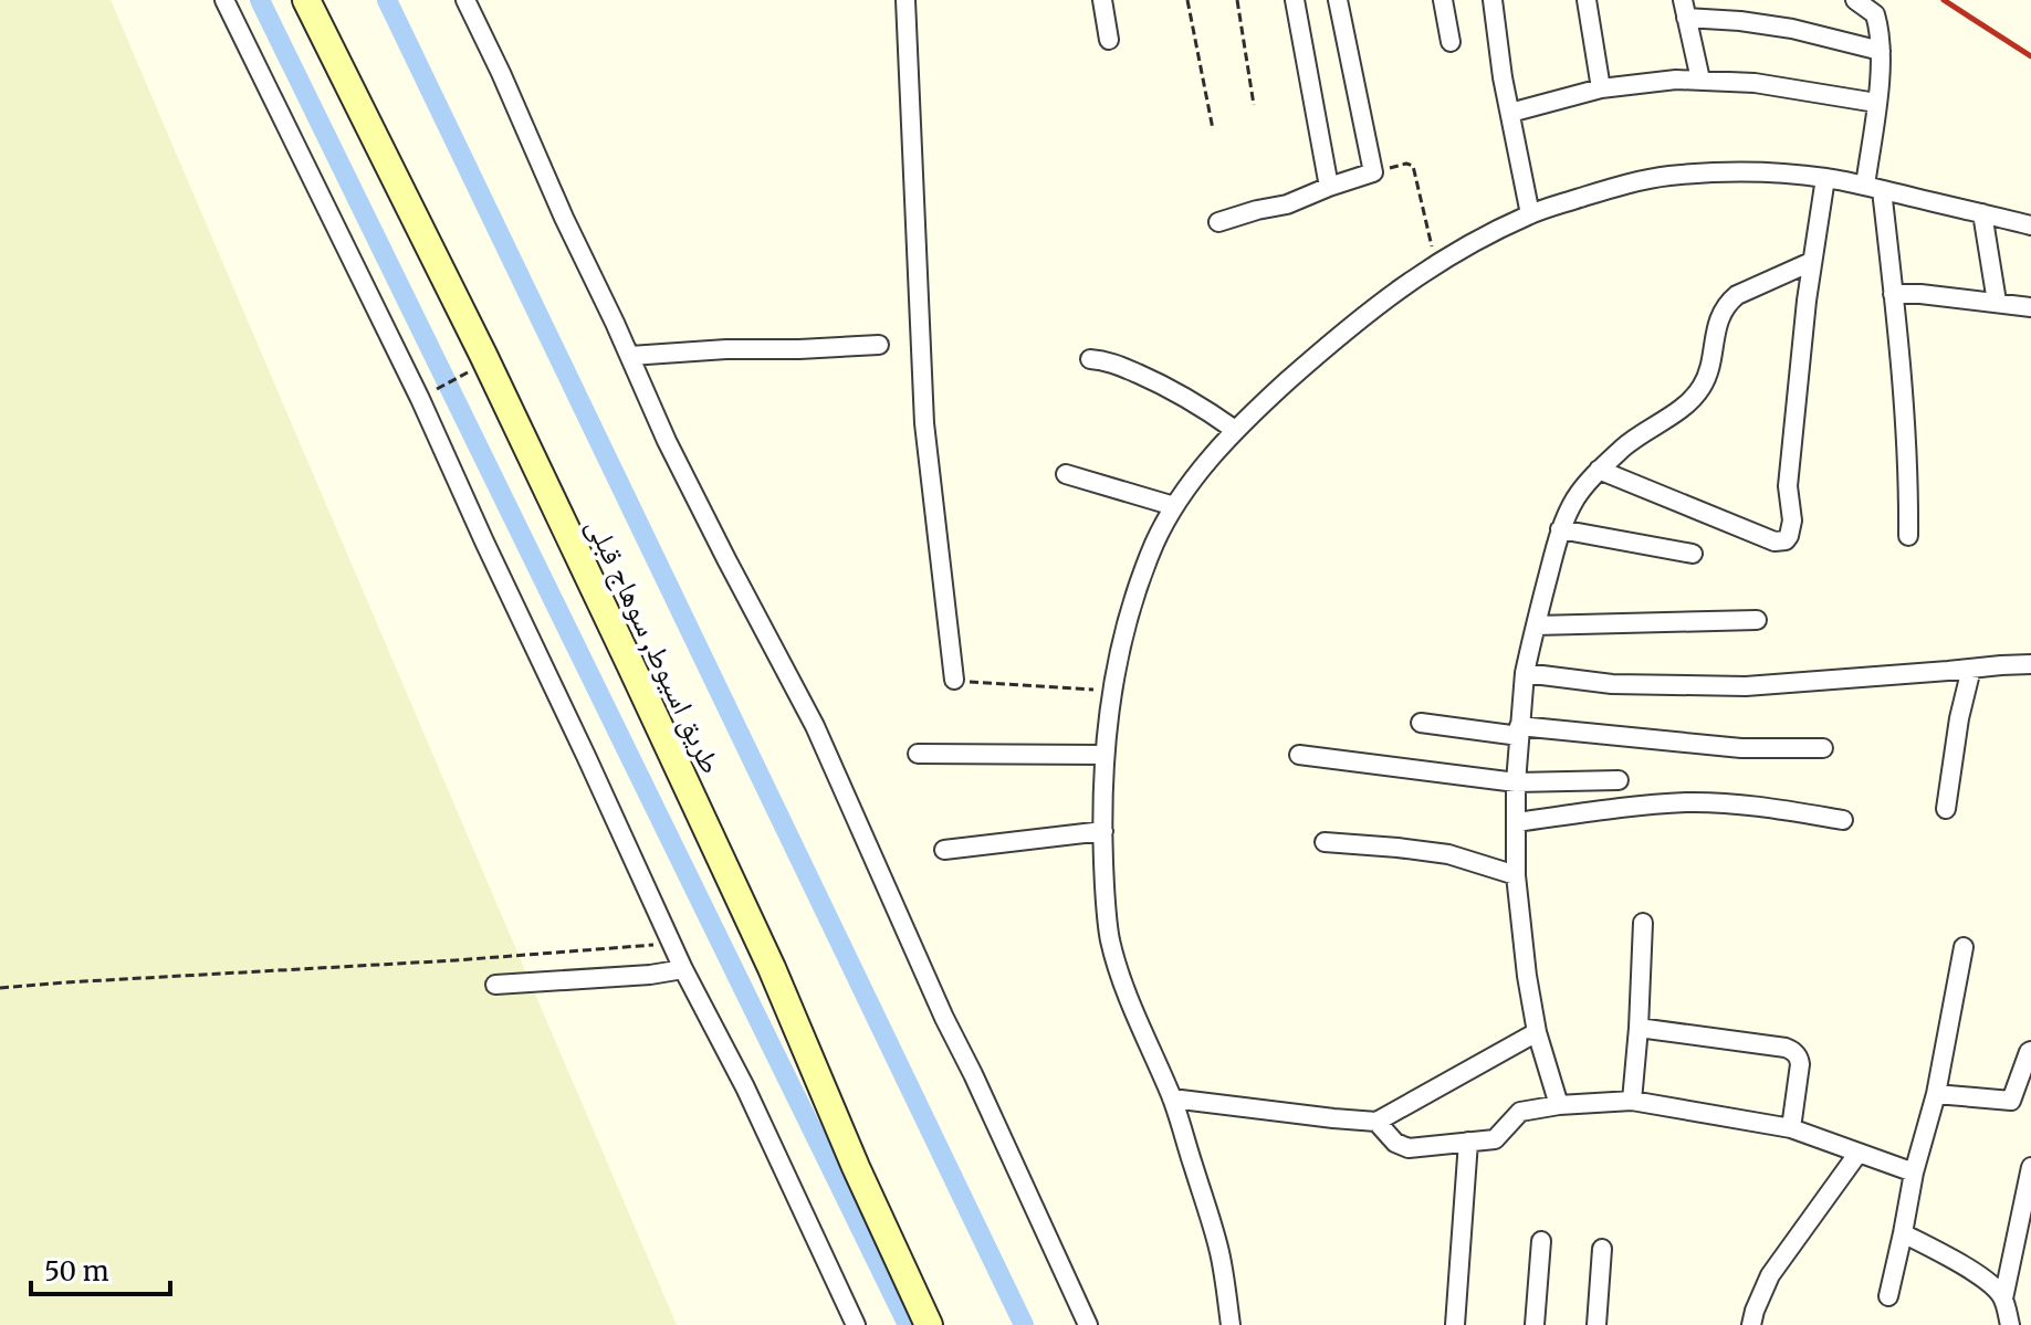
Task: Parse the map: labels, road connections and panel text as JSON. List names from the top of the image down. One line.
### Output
{"streets":{"main road":["طريق اسيوط, سوهاج قبلى"]},"scale_bar":"50 m"}
